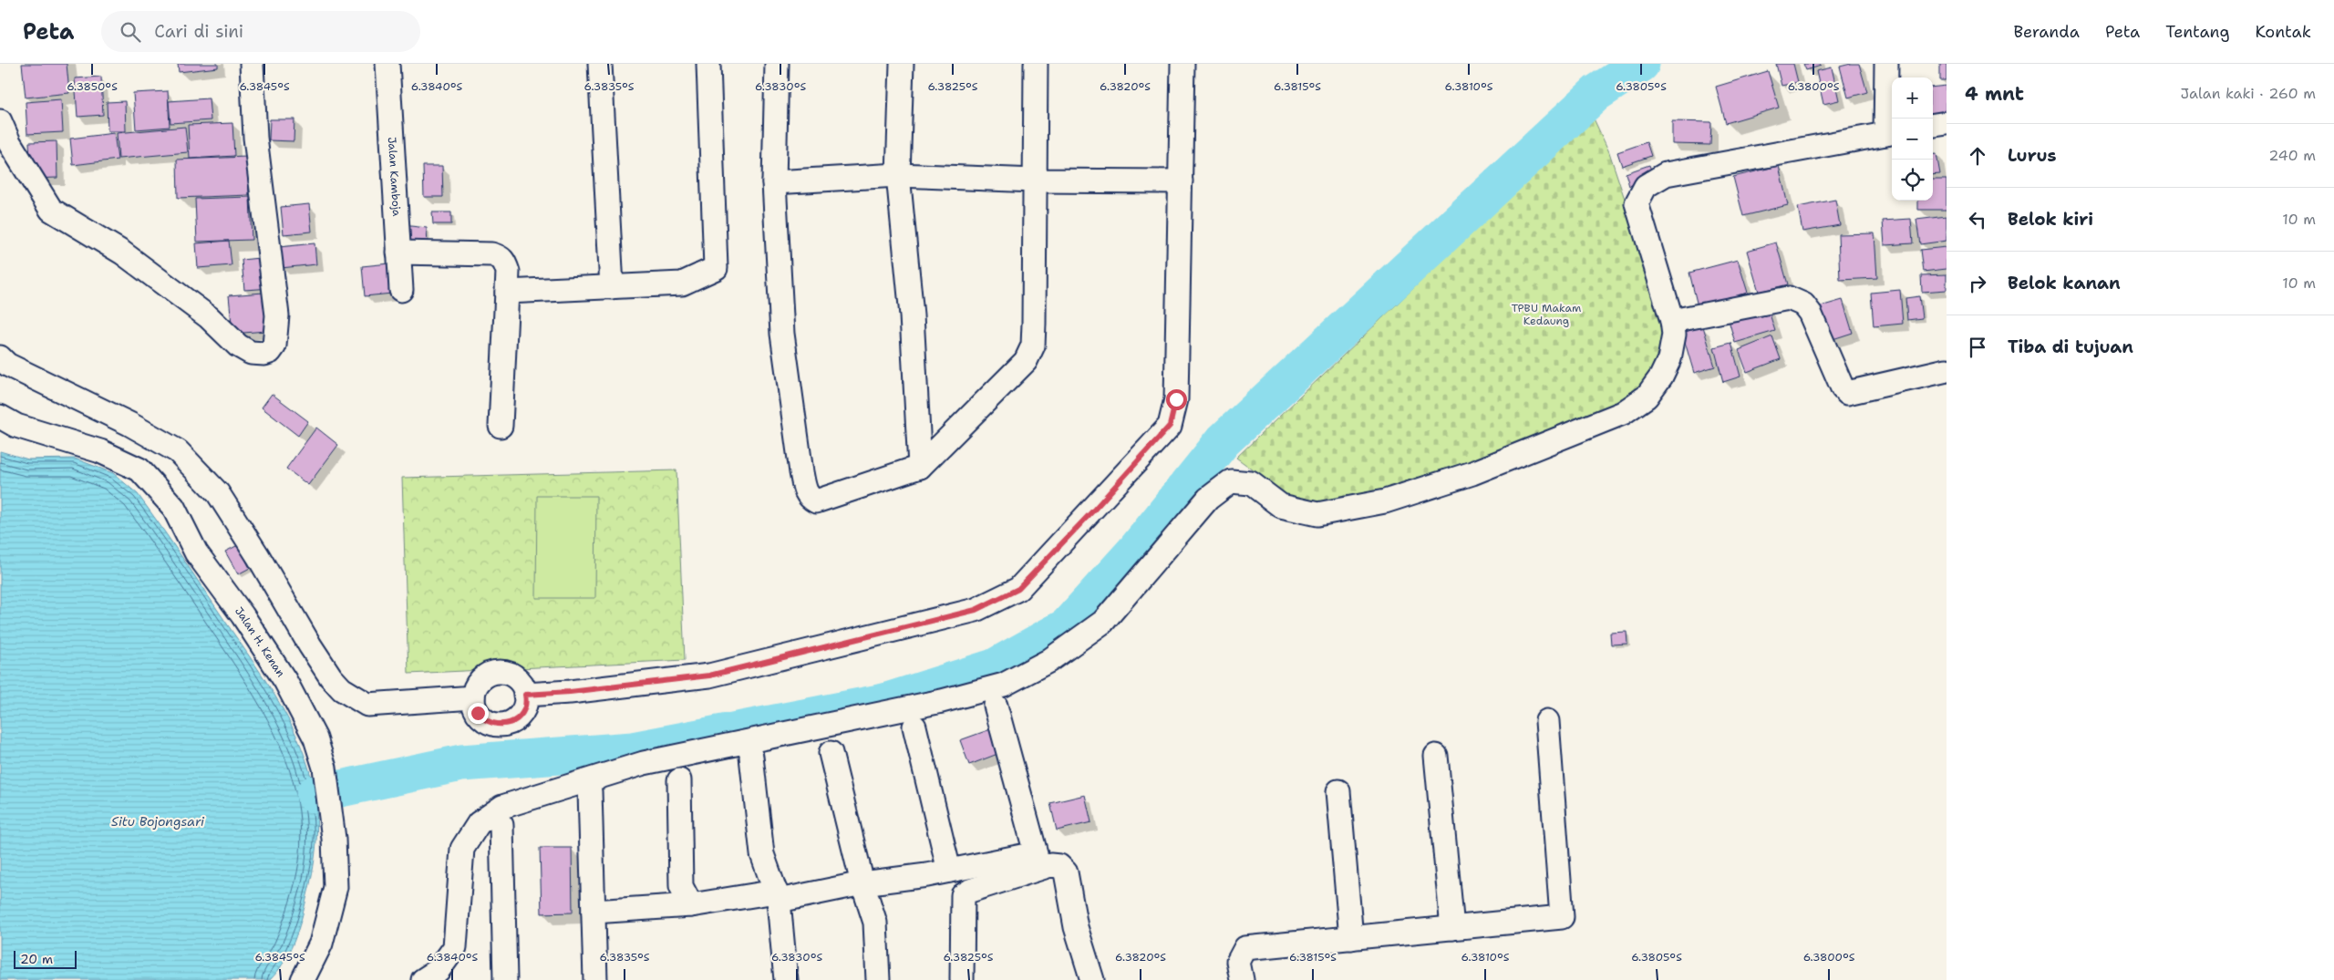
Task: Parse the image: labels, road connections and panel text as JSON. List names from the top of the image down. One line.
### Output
{"streets":{"street":["Jalan Kamboja","Jalan H. Kenan"]},"water":["Situ Bojongsari"],"parks":["TPBU Makam Kedaung"],"scale_bar":"20 m","page":{"header":"Peta","search":"Cari di sini","nav":["Beranda","Peta","Tentang","Kontak"],"heading":["4 mnt","Jalan kaki · 260 m"],"map_buttons":["+","−"],"list":[["Lurus","240 m"],["Belok kiri","10 m"],["Belok kanan","10 m"],"Tiba di tujuan"],"scale":"20 m"},"coordinates":["6.3850°S","6.3845°S","6.3840°S","6.3835°S","6.3830°S","6.3825°S","6.3820°S","6.3815°S","6.3810°S","6.3805°S","6.3800°S"]}
